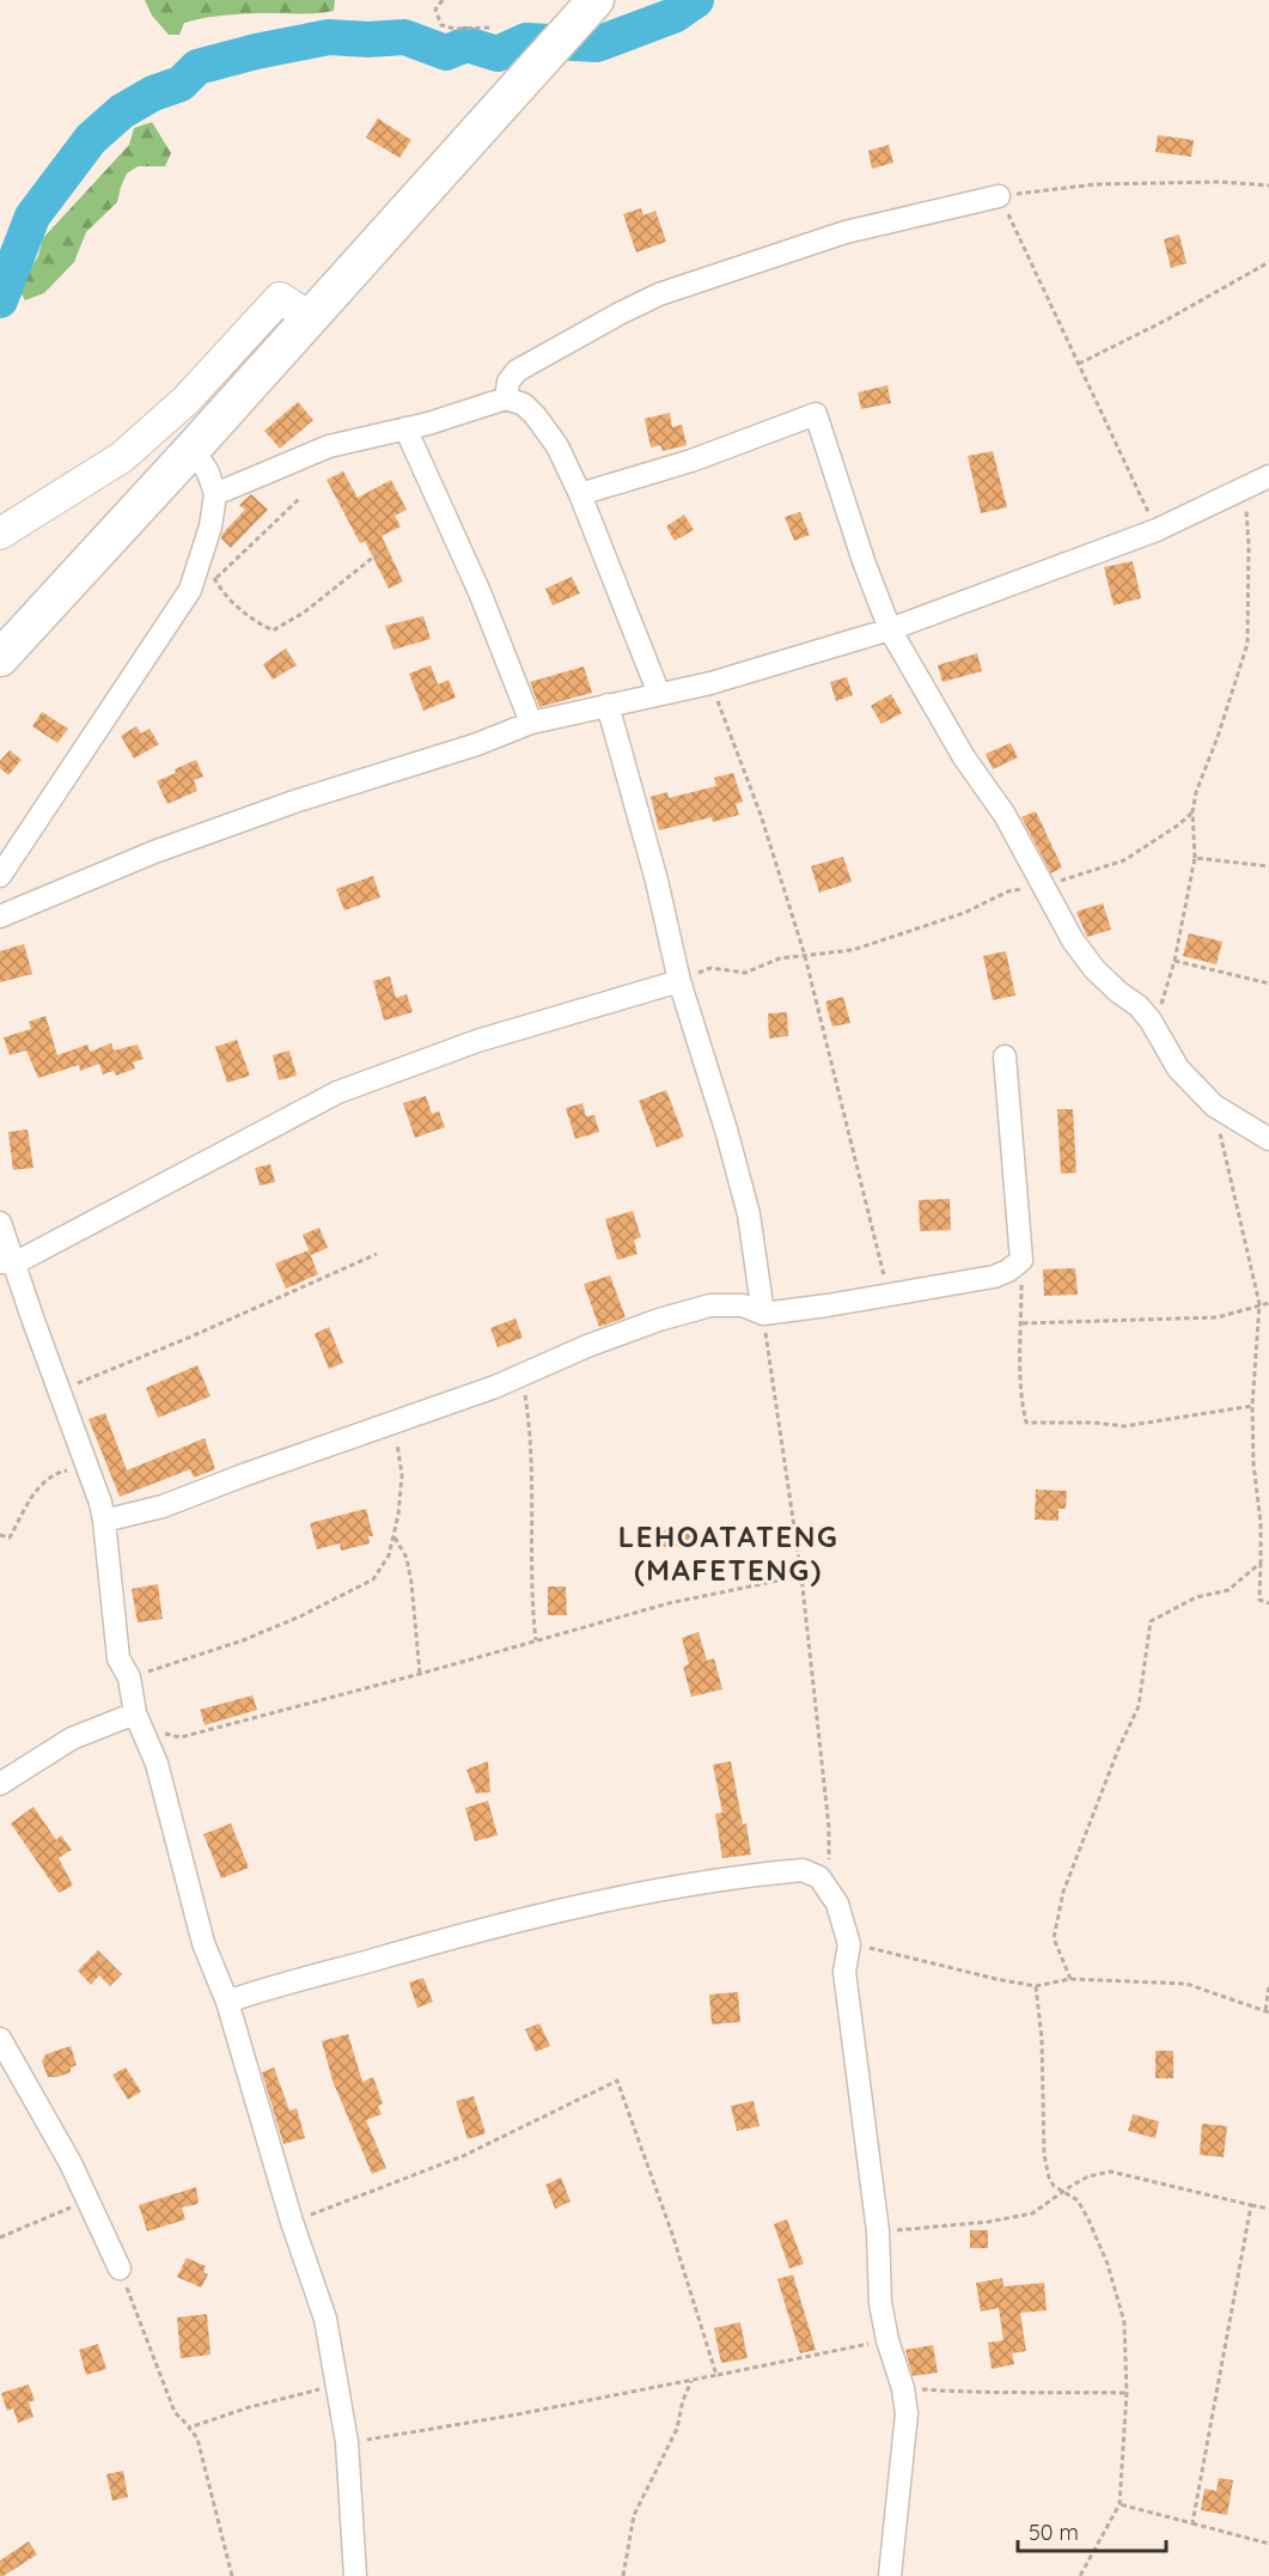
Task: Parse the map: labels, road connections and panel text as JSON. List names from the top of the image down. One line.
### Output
{"districts":["LEHOATATENG (MAFETENG)"],"scale_bar":"50 m"}
